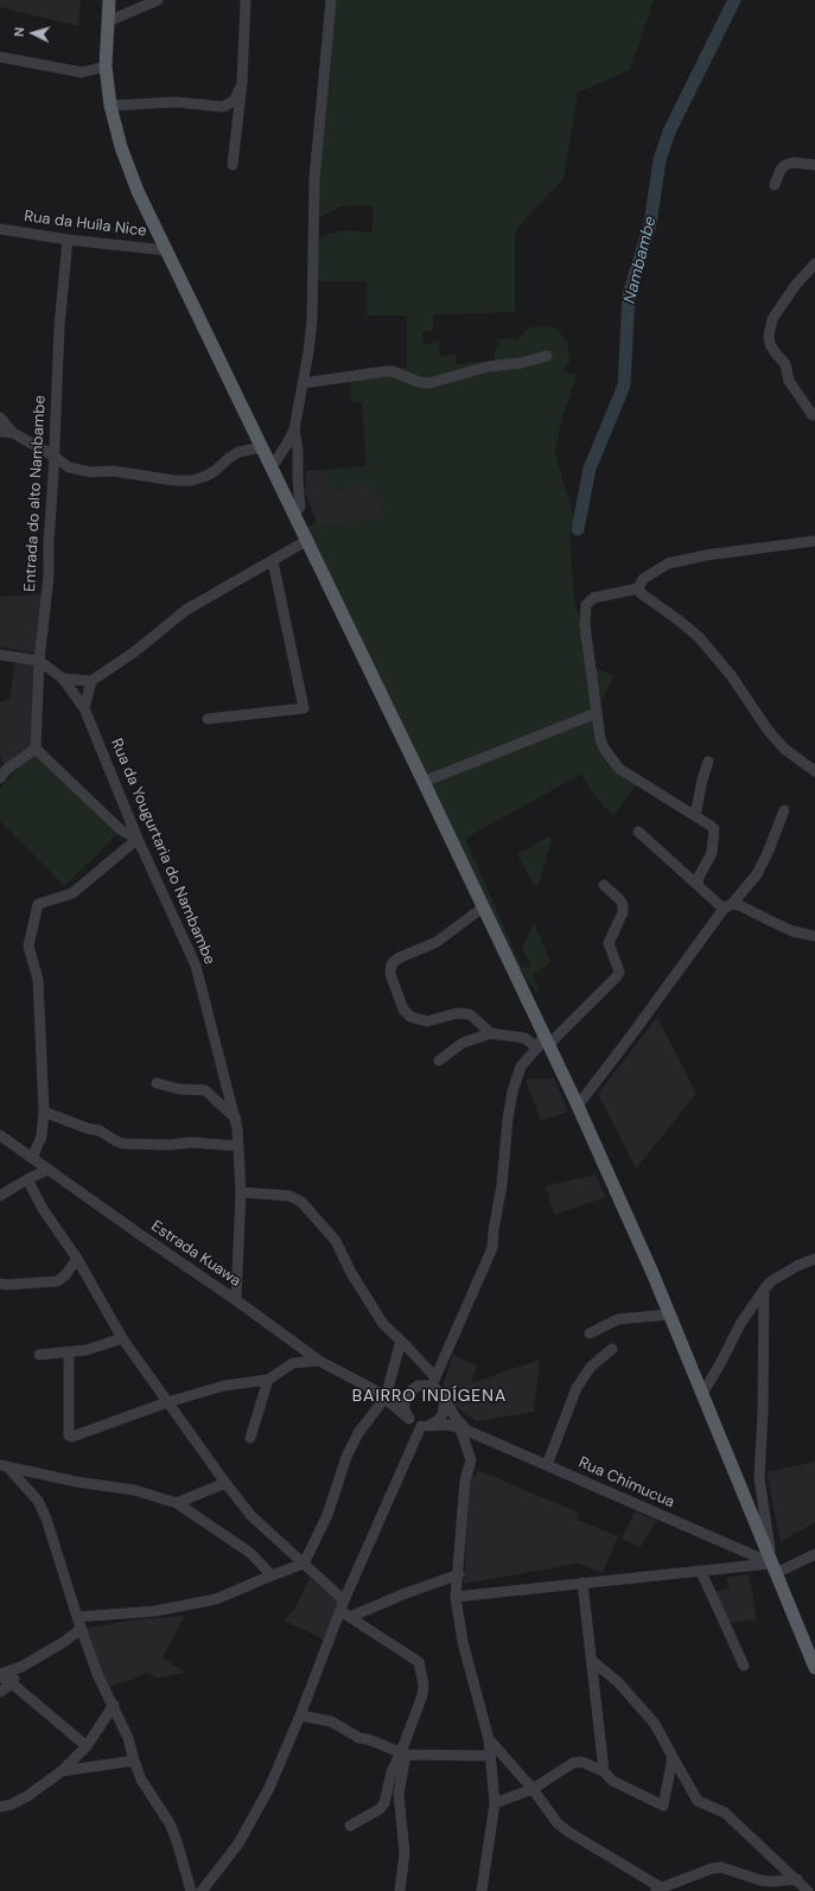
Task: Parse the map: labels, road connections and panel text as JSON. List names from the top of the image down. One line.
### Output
{"streets":{"street":["Rua da Huíla Nice","Entrada do alto Nambambe","Rua da Yougurtaria do Nambambe","Estrada Kuawa","Rua Chimucua"]},"crossings":[["Rua da Huíla Nice","Entrada do alto Nambambe"],["Entrada do alto Nambambe","Rua da Yougurtaria do Nambambe"],["Rua da Yougurtaria do Nambambe","Estrada Kuawa"],["Rua da Yougurtaria do Nambambe","Rua Chimucua"]],"districts":["BAIRRO INDÍGENA"],"water":["Nambambe"],"north":"left"}
